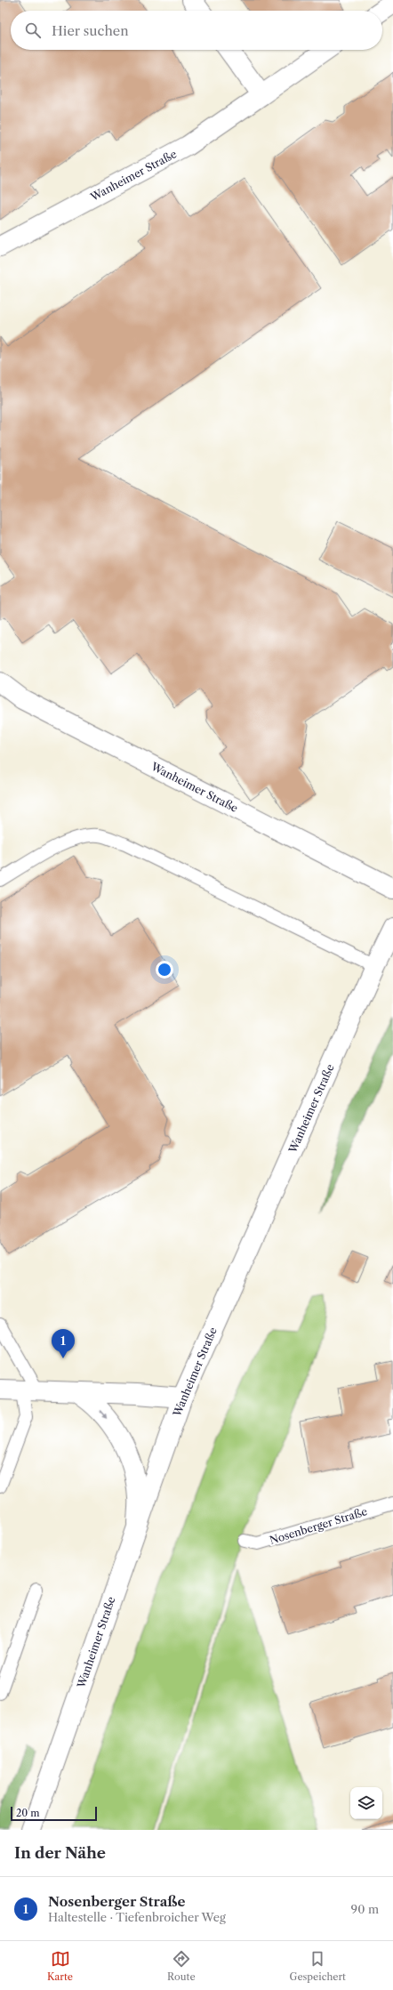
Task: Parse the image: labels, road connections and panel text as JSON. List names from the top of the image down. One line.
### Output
{"streets":{"street":["Wanheimer Straße"],"lane":["Nosenberger Straße"]},"scale_bar":"20 m","page":{"search":"Hier suchen","pins":"1","scale":"20 m","heading":"In der Nähe","list":[{"mark":"1","name":"Nosenberger Straße","note":"Haltestelle · Tiefenbroicher Weg","value":"90 m"}],"nav":["Karte","Route","Gespeichert"]}}
